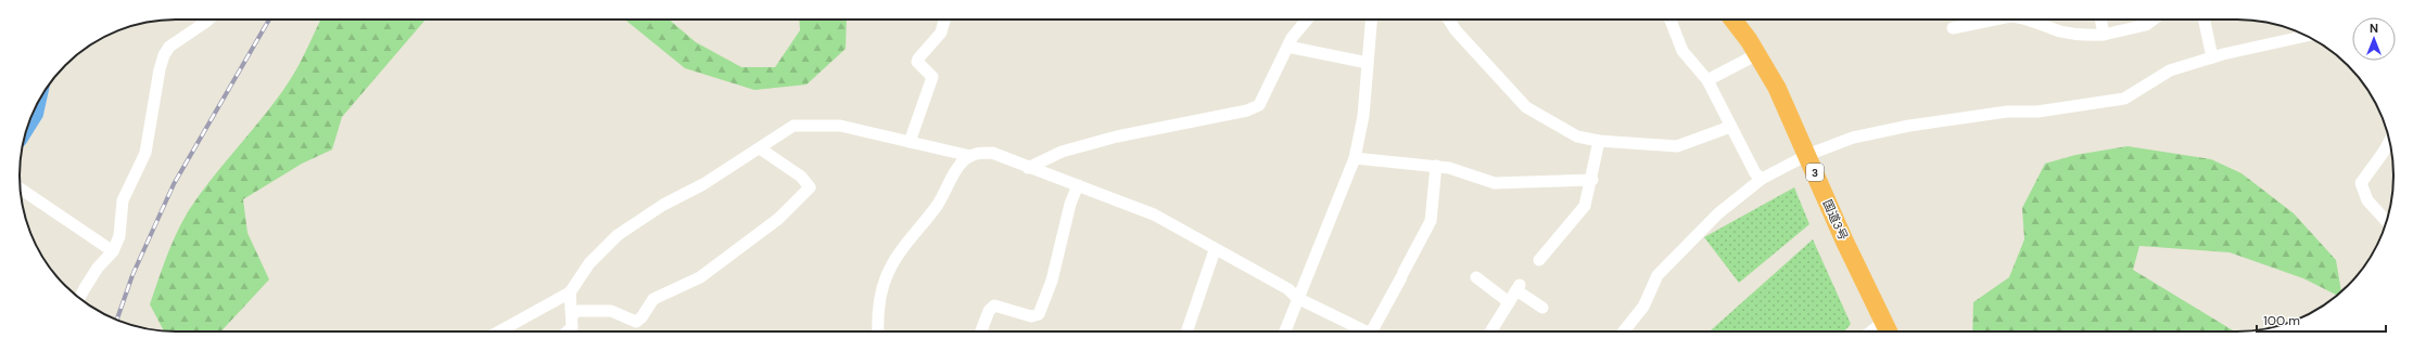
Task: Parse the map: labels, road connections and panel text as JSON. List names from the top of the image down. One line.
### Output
{"streets":{"highway":["3","国道3号"]},"scale_bar":"100 m","north":"top"}
